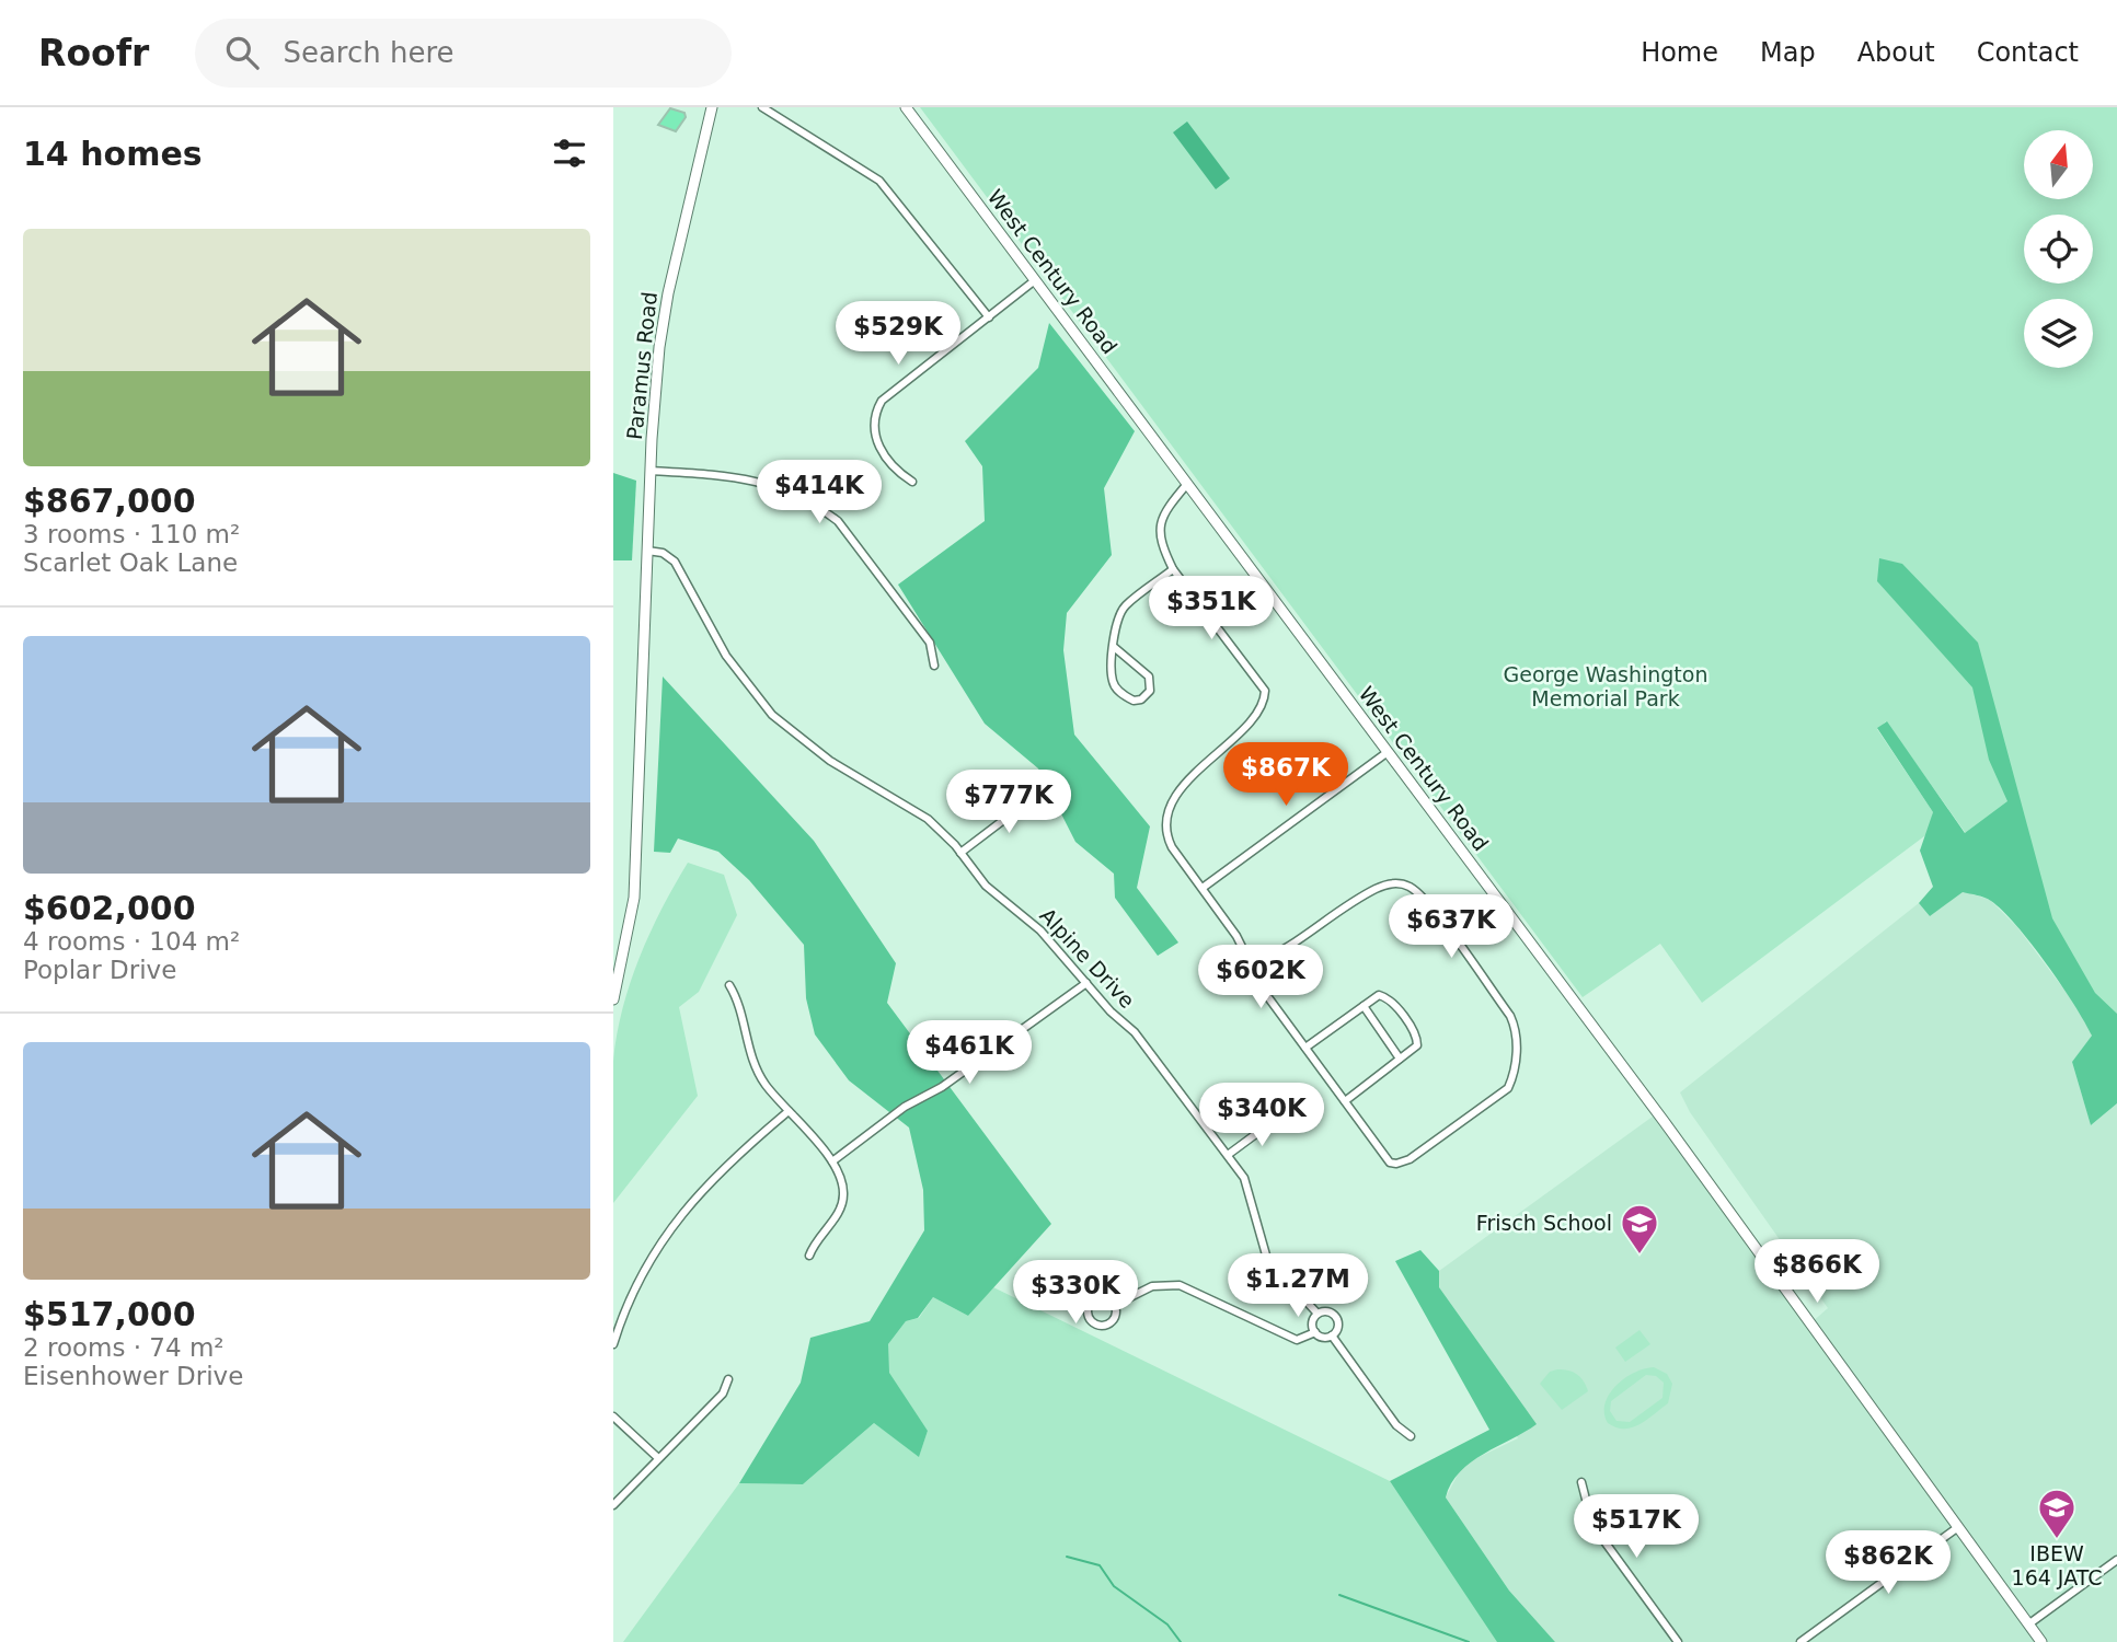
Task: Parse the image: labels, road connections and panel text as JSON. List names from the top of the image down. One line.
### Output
{"streets":{"main road":["West Century Road","Paramus Road"],"street":["Alpine Drive"]},"crossings":[["Paramus Road","Alpine Drive"]],"parks":["George Washington Memorial Park"],"places":{"school or university":["Frisch School","IBEW 164 JATC"]},"north":"top","page":{"header":"Roofr","search":"Search here","nav":["Home","Map","About","Contact"],"heading":"14 homes","list":[{"name":"$867,000","note":"3 rooms · 110 m² · Scarlet Oak Lane"},{"name":"$602,000","note":"4 rooms · 104 m² · Poplar Drive"},{"name":"$517,000","note":"2 rooms · 74 m² · Eisenhower Drive"}],"price":["$529K","$414K","$351K","$867K","$777K","$637K","$602K","$461K","$340K","$866K","$1.27M","$330K","$517K","$862K"]}}
